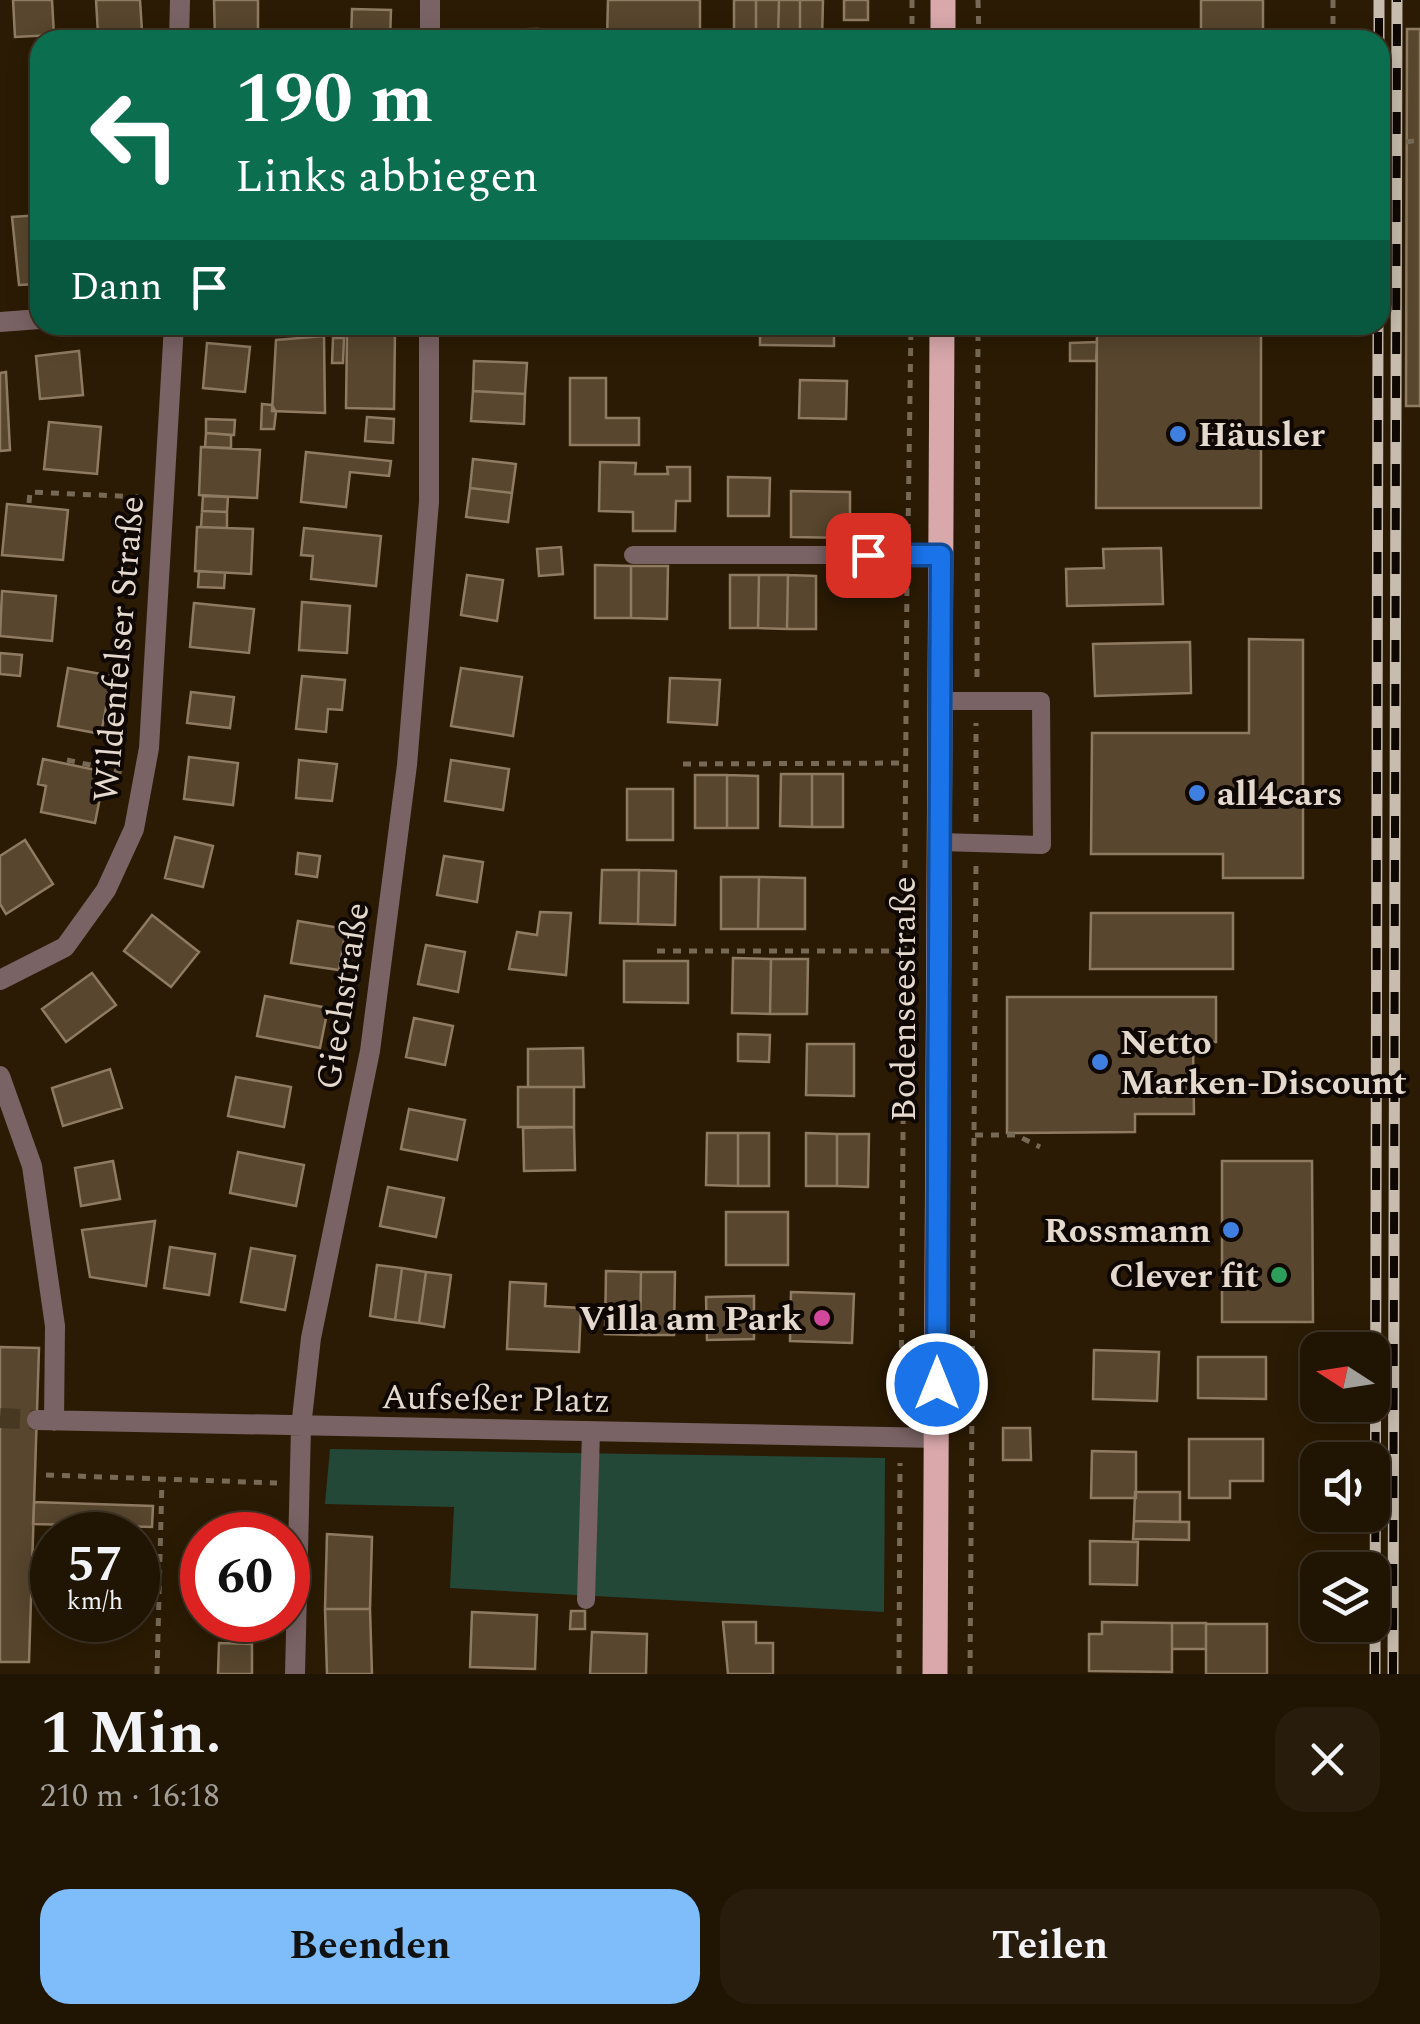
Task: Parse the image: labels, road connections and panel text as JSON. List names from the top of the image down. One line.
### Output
{"streets":{"main road":["Bodenseestraße"],"street":["Wildenfelser Straße","Giechstraße","Aufseßer Platz"]},"crossings":[["Giechstraße","Aufseßer Platz"],["Bodenseestraße","Aufseßer Platz"]],"places":["Häusler","all4cars","Netto Marken-Discount","Rossmann","Clever fit","Villa am Park"],"north":"left","page":{"turn":["190 m","Links abbiegen"],"then":"Dann","speed":"57 km/h","limit":"60","heading":["1 Min.","210 m · 16:18"],"buttons":["Beenden","Teilen"]}}
